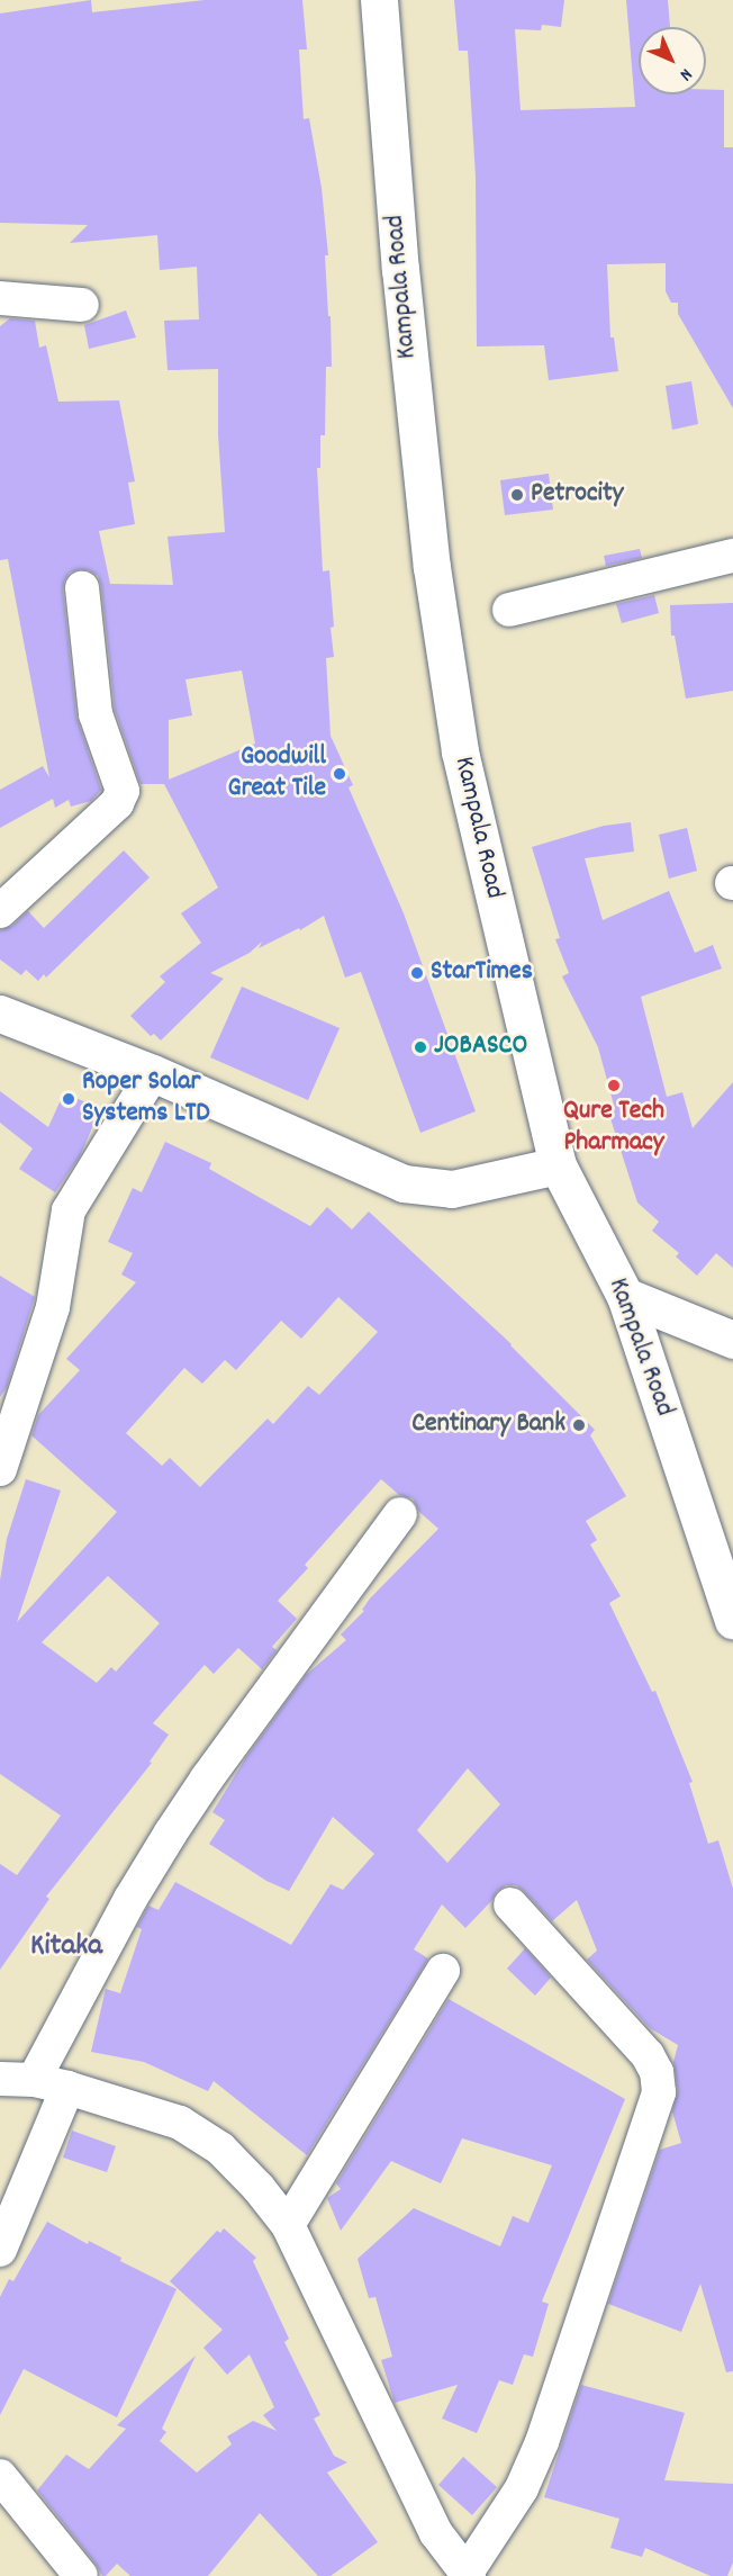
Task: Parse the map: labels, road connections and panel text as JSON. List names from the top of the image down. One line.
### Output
{"streets":{"main road":["Kampala Road"]},"districts":["Kitaka"],"places":["Petrocity","Goodwill Great Tile","StarTimes","JOBASCO","Qure Tech Pharmacy","Roper Solar Systems LTD","Centinary Bank"],"north":"bottom right"}
